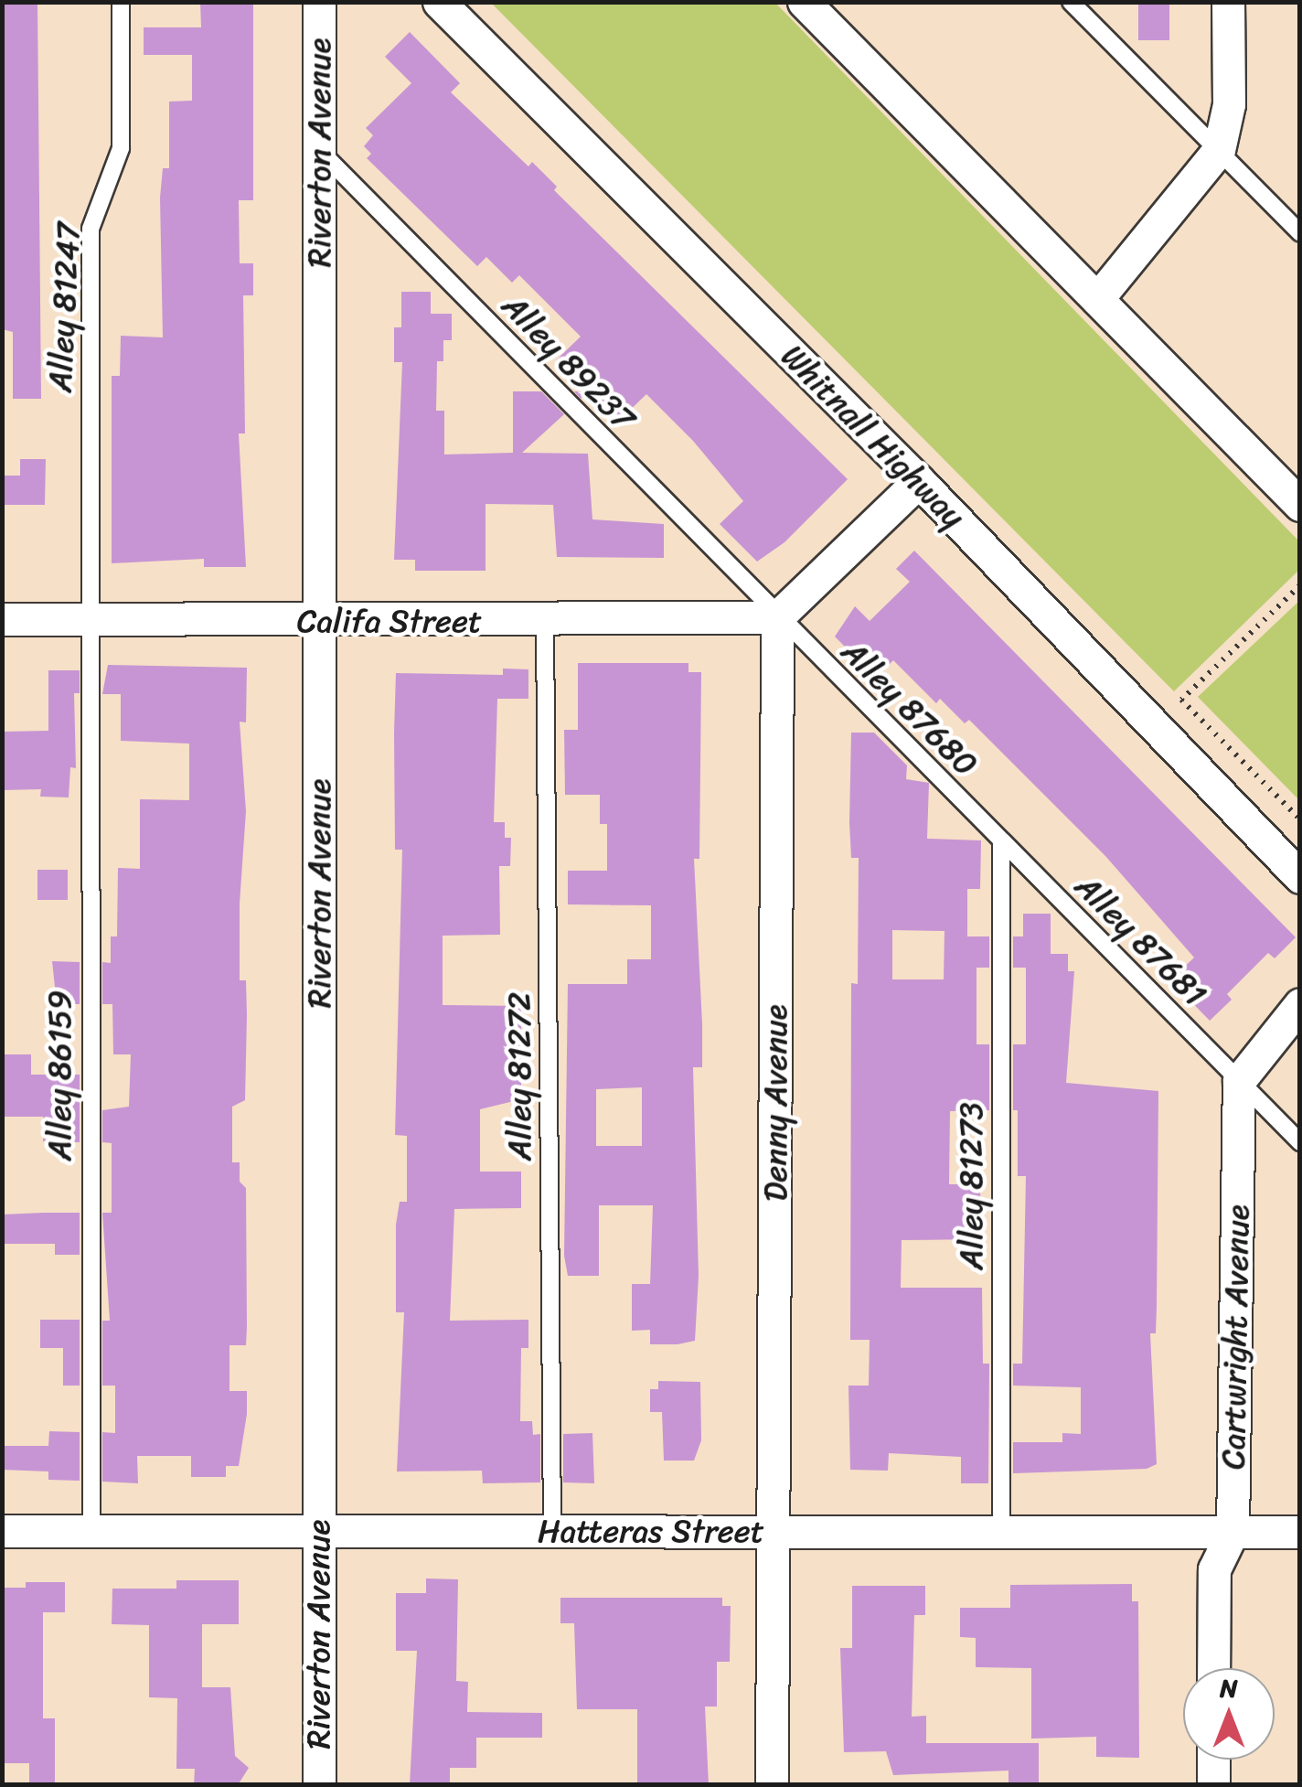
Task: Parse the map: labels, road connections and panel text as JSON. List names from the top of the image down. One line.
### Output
{"streets":{"street":["Riverton Avenue","Whitnall Highway","Califa Street","Denny Avenue","Cartwright Avenue","Hatteras Street"],"lane":["Alley 81247","Alley 89237","Alley 87680","Alley 87681","Alley 86159","Alley 81272","Alley 81273"]},"crossings":[["Riverton Avenue","Alley 89237"],["Riverton Avenue","Califa Street"],["Riverton Avenue","Hatteras Street"],["Alley 81247","Califa Street"],["Alley 81247","Alley 86159"],["Alley 89237","Califa Street"],["Alley 89237","Alley 87680"],["Alley 89237","Denny Avenue"],["Califa Street","Alley 87680"],["Califa Street","Alley 86159"],["Califa Street","Alley 81272"],["Califa Street","Denny Avenue"],["Alley 87680","Alley 87681"],["Alley 87680","Denny Avenue"],["Alley 87680","Alley 81273"],["Alley 87681","Alley 81273"],["Alley 87681","Cartwright Avenue"],["Alley 86159","Hatteras Street"],["Alley 81272","Hatteras Street"],["Denny Avenue","Hatteras Street"],["Alley 81273","Hatteras Street"],["Cartwright Avenue","Hatteras Street"]],"north":"top"}
